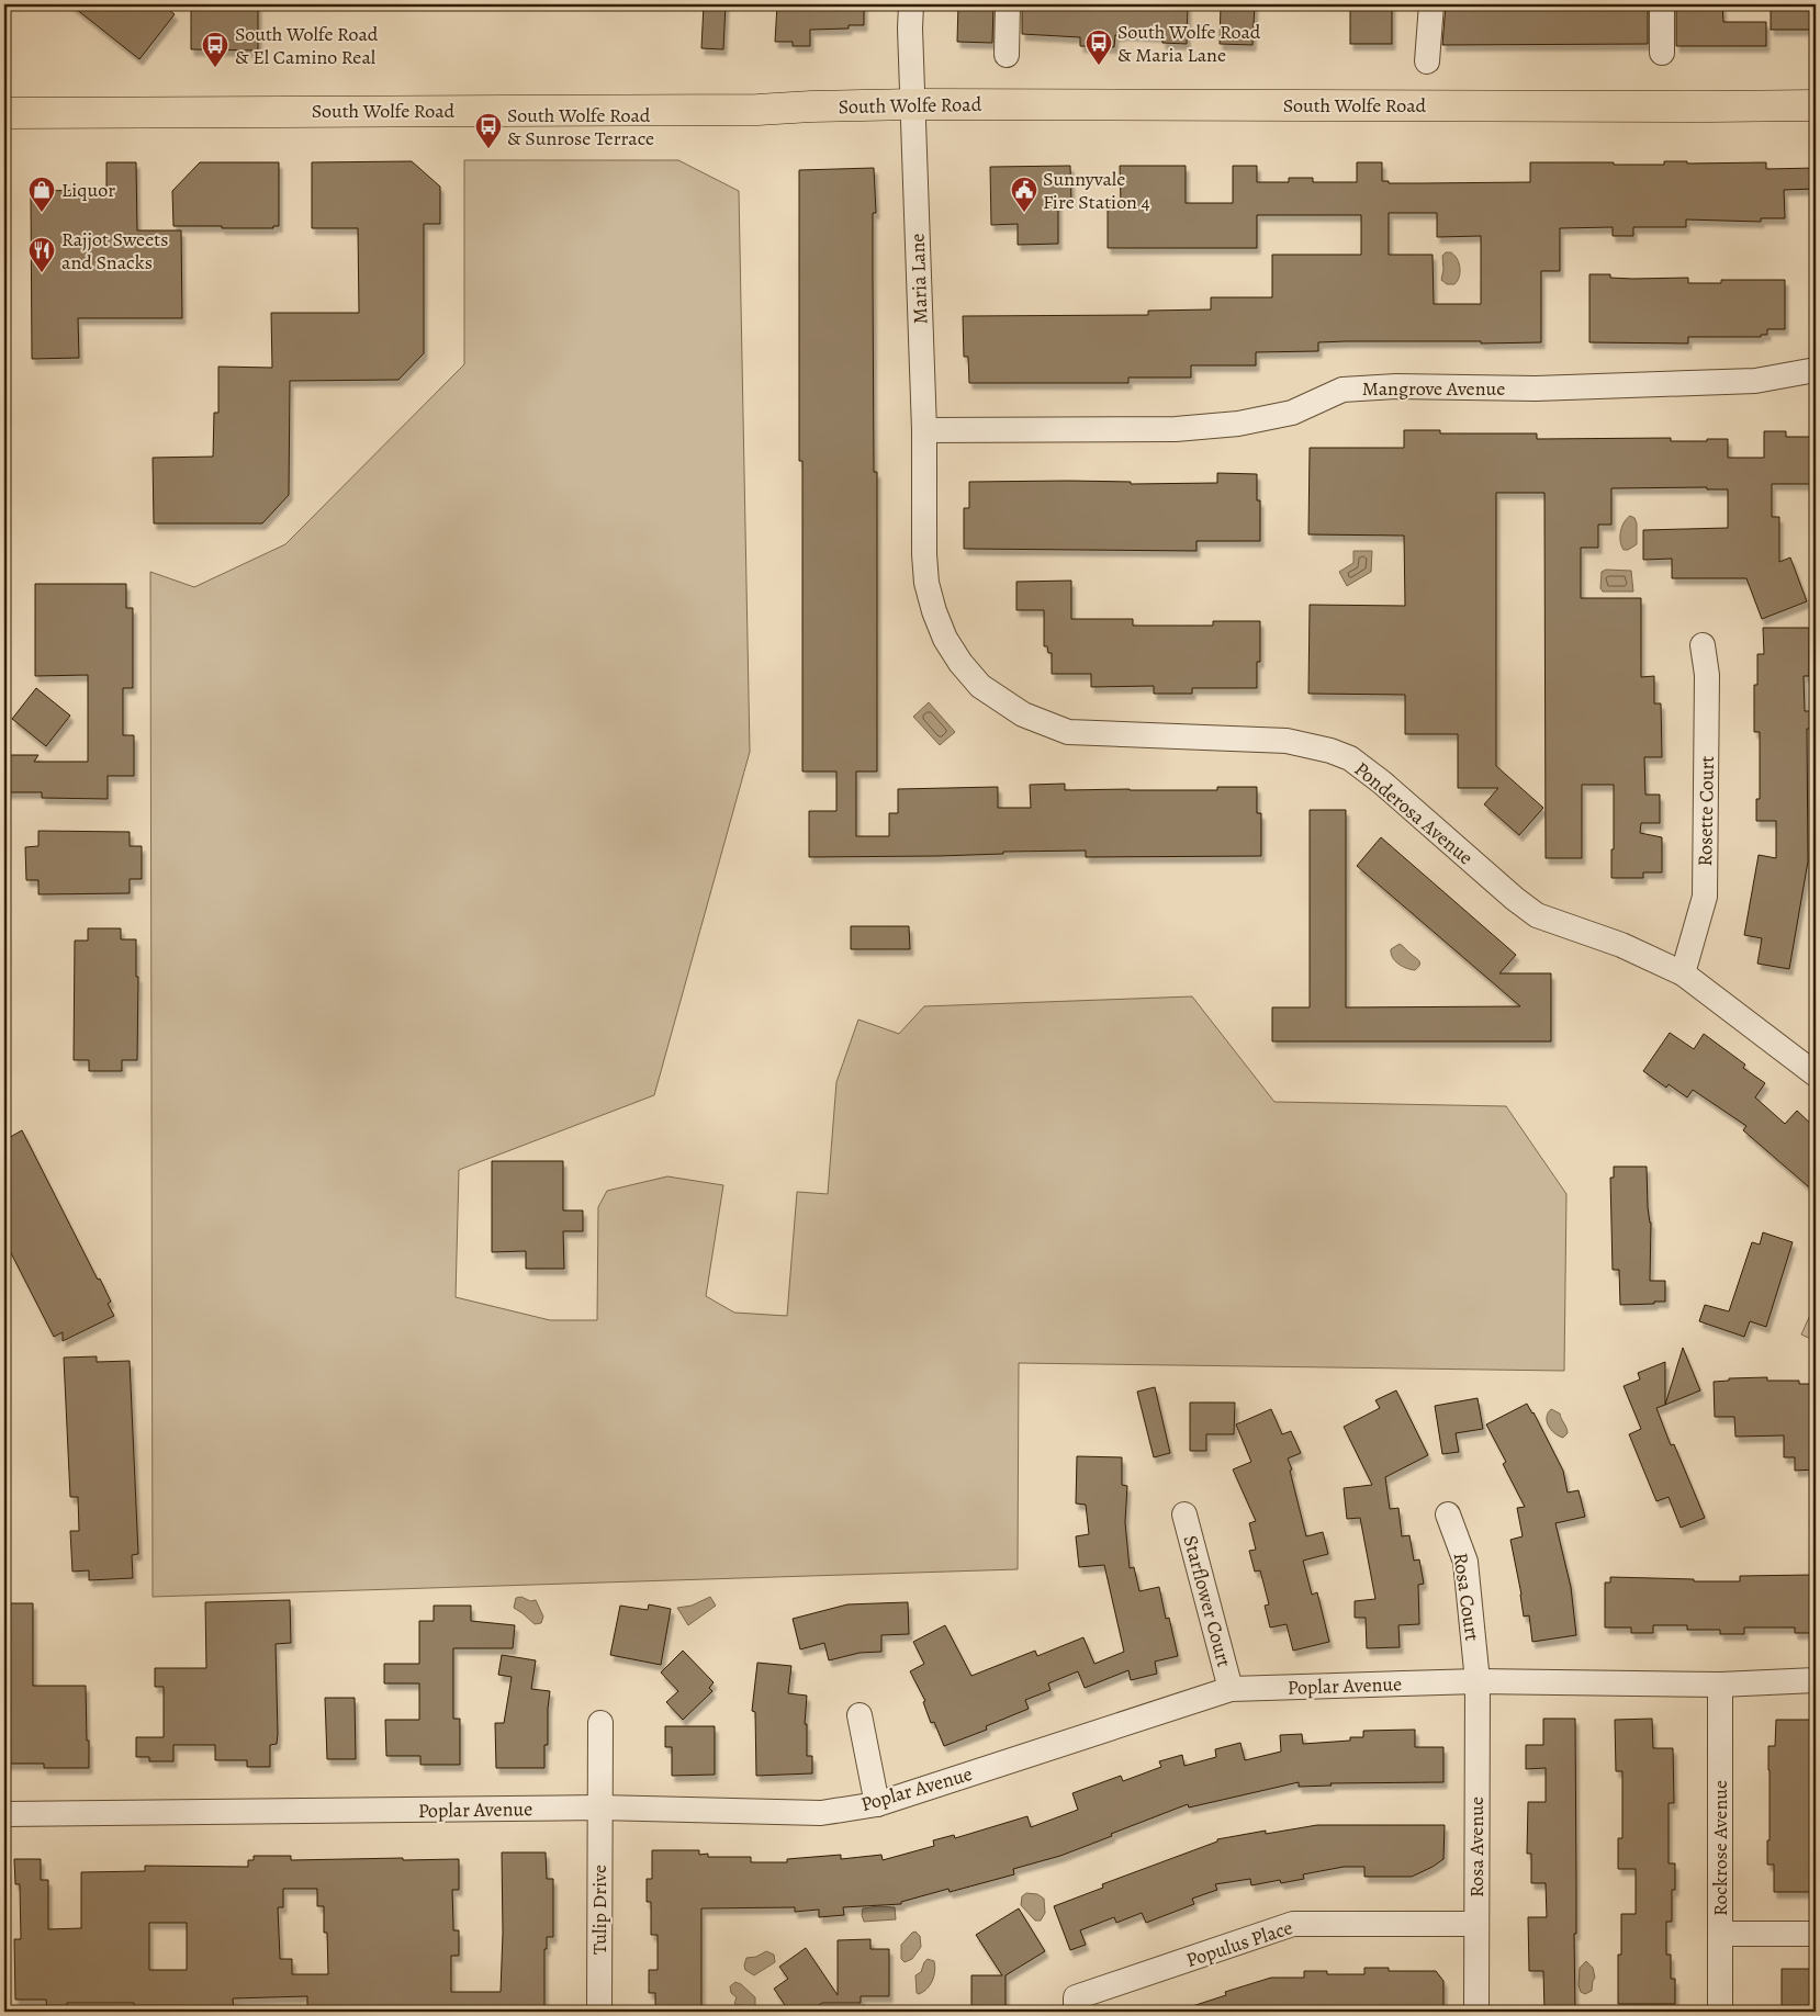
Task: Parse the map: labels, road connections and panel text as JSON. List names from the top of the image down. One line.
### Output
{"streets":{"main road":["South Wolfe Road"],"street":["Maria Lane","Mangrove Avenue","Rosette Court","Ponderosa Avenue","Rosa Court","Starflower Court","Poplar Avenue","Rosa Avenue","Rockrose Avenue","Tulip Drive","Populus Place"]},"crossings":[["South Wolfe Road","Maria Lane"],["Maria Lane","Mangrove Avenue"],["Maria Lane","Ponderosa Avenue"],["Rosette Court","Ponderosa Avenue"],["Rosa Court","Poplar Avenue"],["Rosa Court","Rosa Avenue"],["Starflower Court","Poplar Avenue"],["Poplar Avenue","Rosa Avenue"],["Poplar Avenue","Rockrose Avenue"],["Poplar Avenue","Tulip Drive"],["Rosa Avenue","Populus Place"]],"places":{"bus stop":["South Wolfe Road & Maria Lane","South Wolfe Road & El Camino Real","South Wolfe Road & Sunrose Terrace"],"shop":["Liquor"],"public building":["Sunnyvale Fire Station 4"],"restaurant":["Rajjot Sweets and Snacks"]}}
